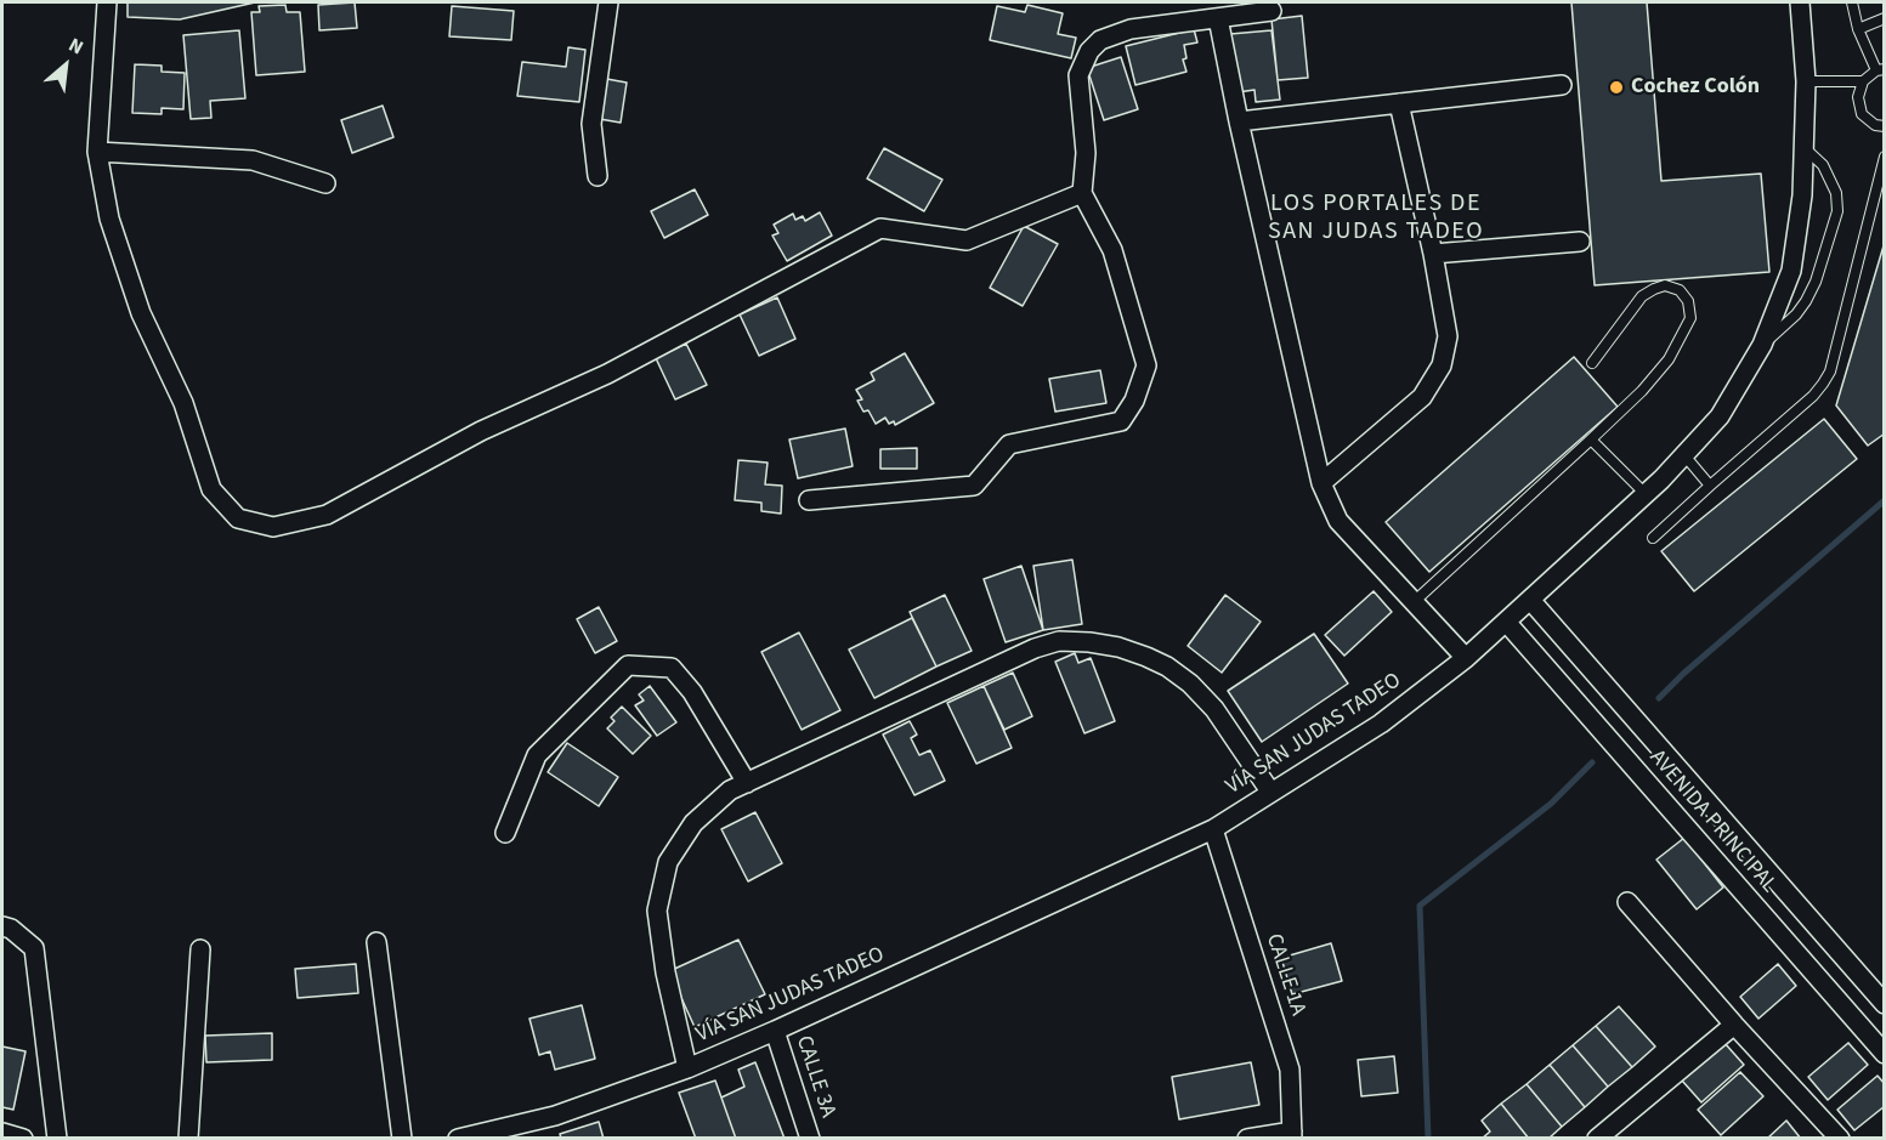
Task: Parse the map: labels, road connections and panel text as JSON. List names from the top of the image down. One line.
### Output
{"streets":{"street":["VÍA SAN JUDAS TADEO","AVENIDA PRINCIPAL","CALLE 1A","CALLE 3A"]},"crossings":[["VÍA SAN JUDAS TADEO","AVENIDA PRINCIPAL"],["VÍA SAN JUDAS TADEO","CALLE 1A"],["VÍA SAN JUDAS TADEO","CALLE 3A"]],"districts":["LOS PORTALES DE SAN JUDAS TADEO"],"places":["Cochez Colón"],"north":"top right"}
